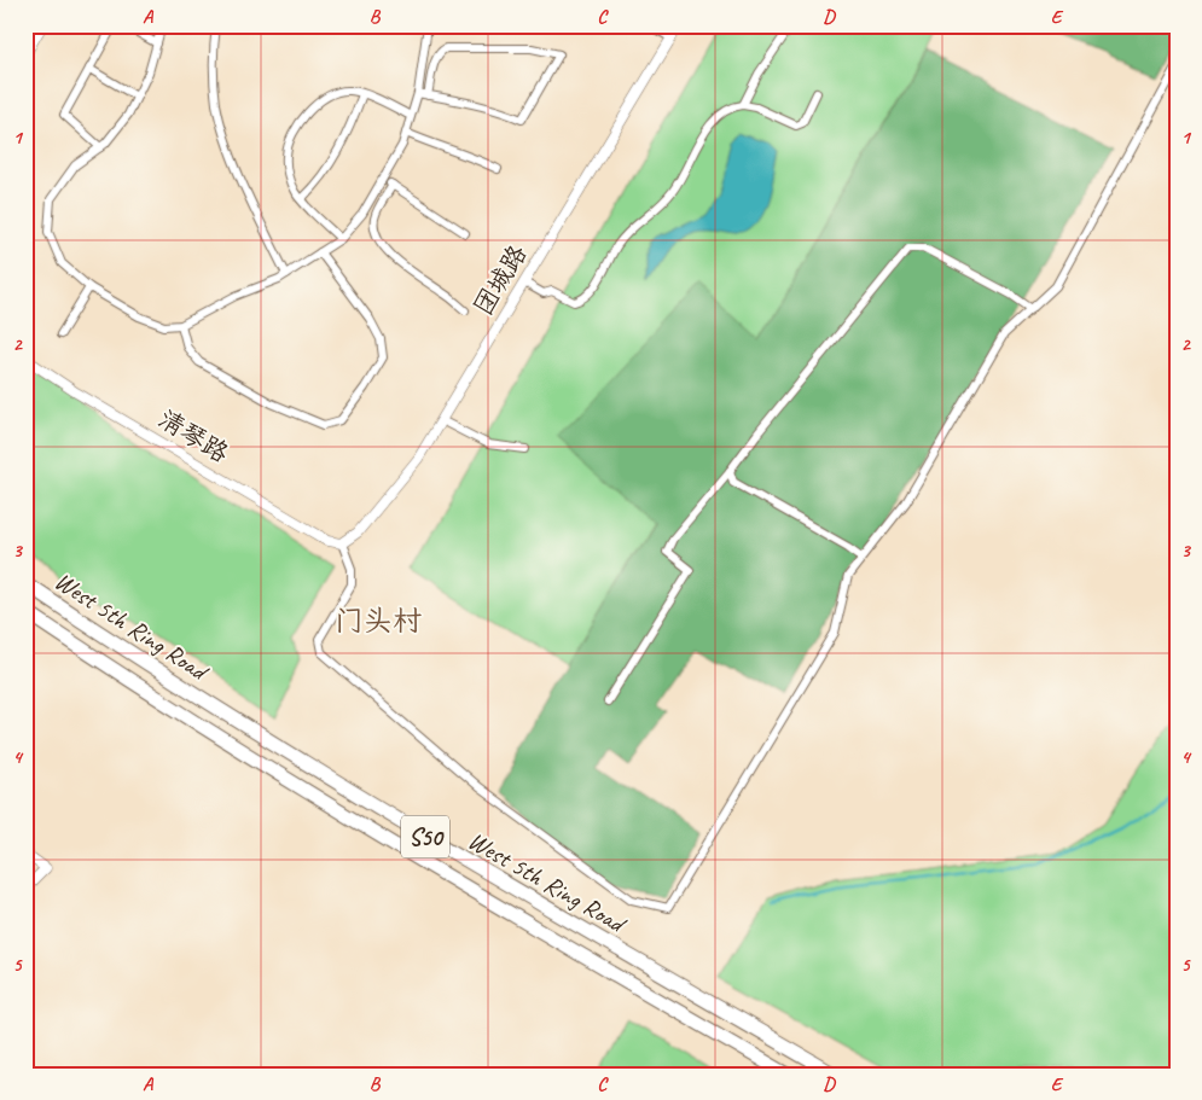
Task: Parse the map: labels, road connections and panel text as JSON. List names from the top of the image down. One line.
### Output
{"streets":{"highway":["West 5th Ring Road","S50"],"street":["团城路","清琴路"]},"crossings":[["团城路","清琴路"]],"districts":["门头村"],"grid":{"columns":["A","B","C","D","E"],"rows":["1","2","3","4","5"]}}
